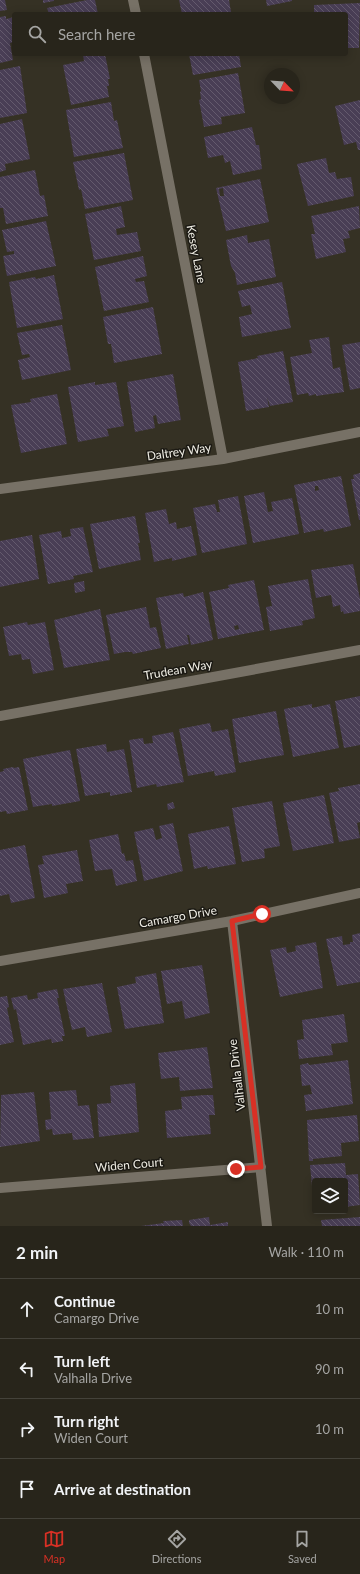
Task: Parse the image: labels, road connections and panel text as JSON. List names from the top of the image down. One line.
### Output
{"streets":{"street":["Kesey Lane","Daltrey Way","Trudean Way","Camargo Drive","Valhalla Drive","Widen Court"]},"crossings":[["Kesey Lane","Daltrey Way"],["Camargo Drive","Valhalla Drive"],["Valhalla Drive","Widen Court"]],"north":"bottom right","page":{"search":"Search here","heading":["2 min","Walk · 110 m"],"list":[["Continue","Camargo Drive","10 m"],["Turn left","Valhalla Drive","90 m"],["Turn right","Widen Court","10 m"],"Arrive at destination"],"nav":["Map","Directions","Saved"]}}
